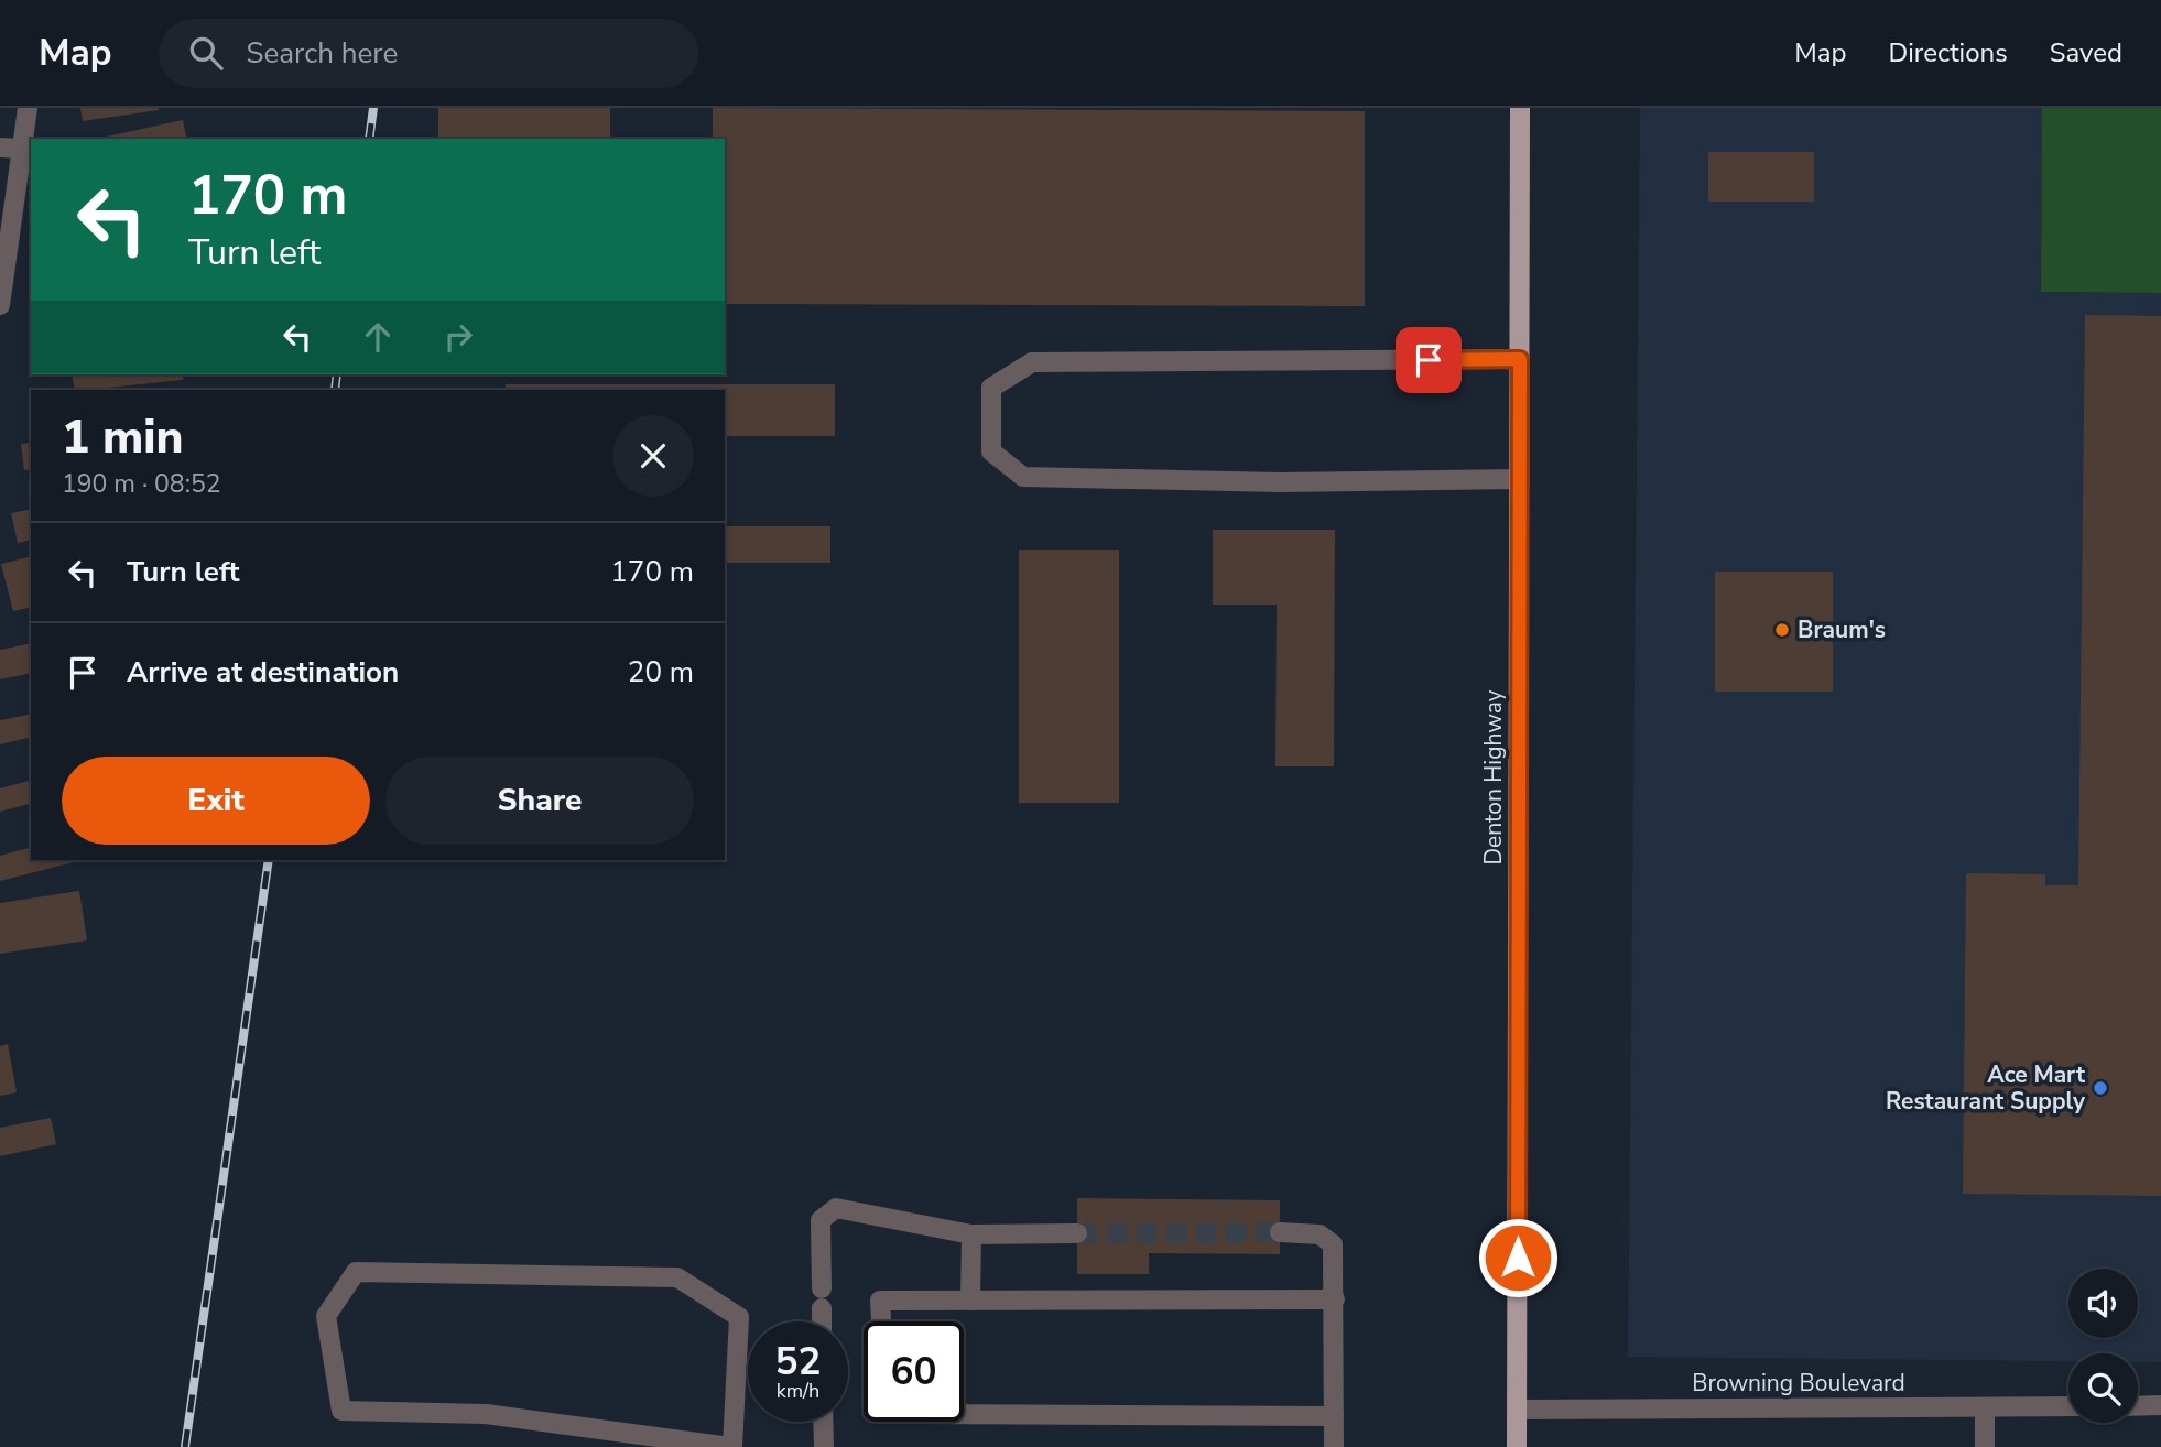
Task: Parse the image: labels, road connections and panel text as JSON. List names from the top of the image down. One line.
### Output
{"streets":{"main road":["Denton Highway"],"street":["Browning Boulevard"]},"crossings":[["Denton Highway","Browning Boulevard"]],"places":["Braum's","Ace Mart Restaurant Supply"],"page":{"header":"Map","search":"Search here","nav":["Map","Directions","Saved"],"turn":["170 m","Turn left"],"heading":["1 min","190 m · 08:52"],"list":[{"name":"Turn left","value":"170 m"},{"name":"Arrive at destination","value":"20 m"}],"buttons":["Exit","Share"],"speed":"52 km/h","limit":"60"}}
